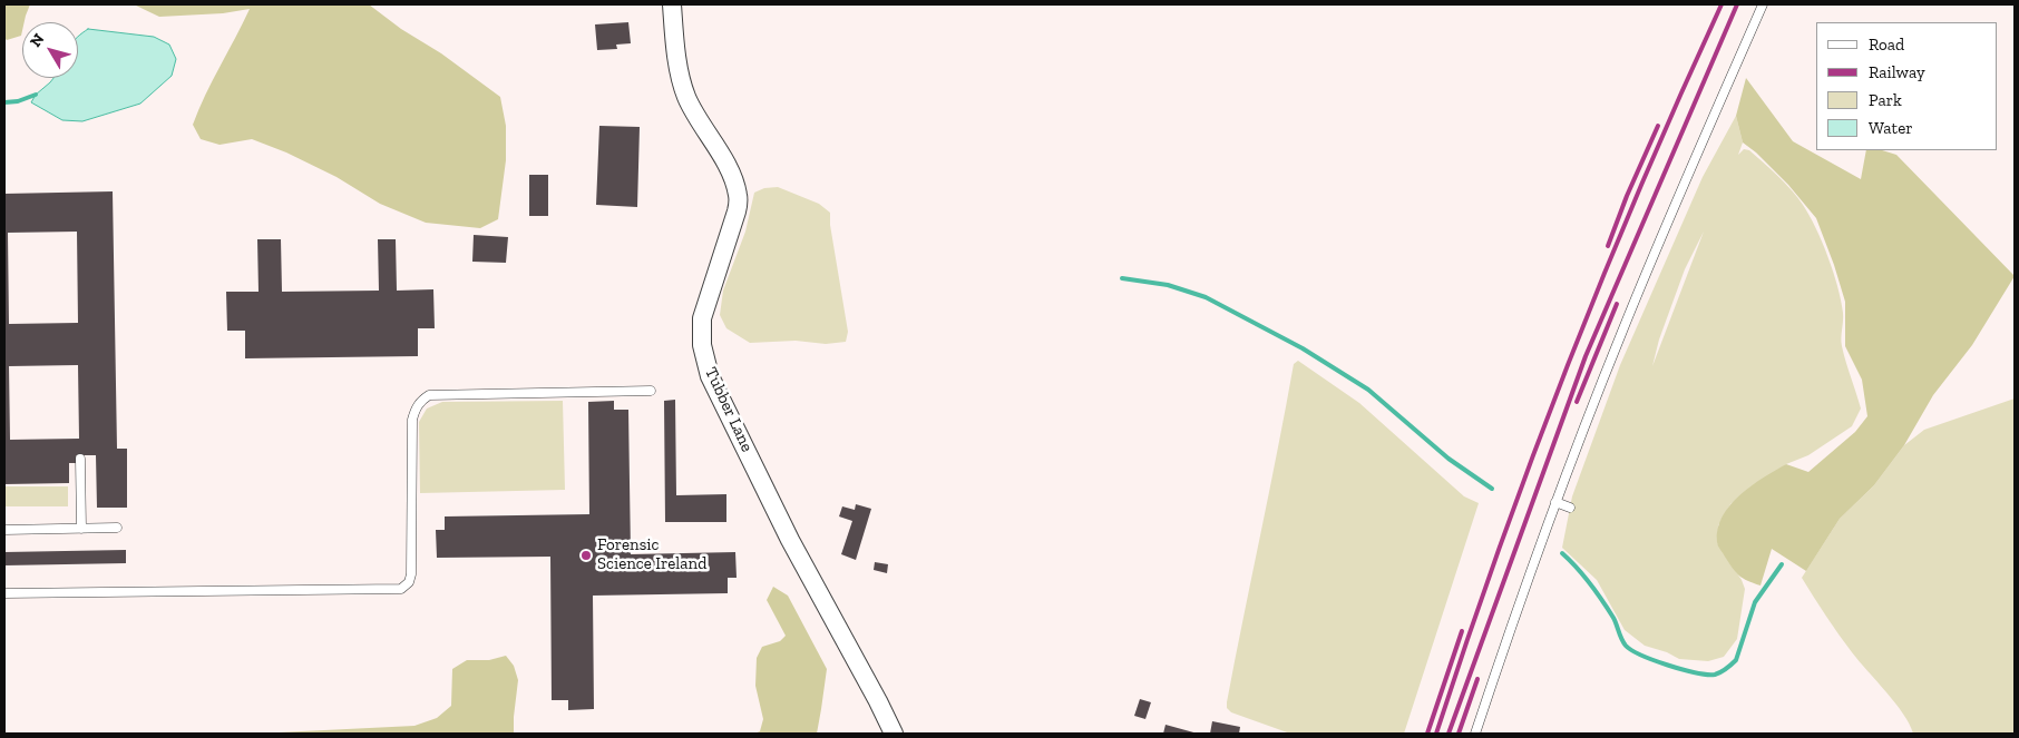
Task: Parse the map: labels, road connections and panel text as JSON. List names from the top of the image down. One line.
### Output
{"streets":{"street":["Tubber Lane"]},"places":["Forensic Science Ireland"],"legend":["Road","Railway","Park","Water"],"north":"top left"}
